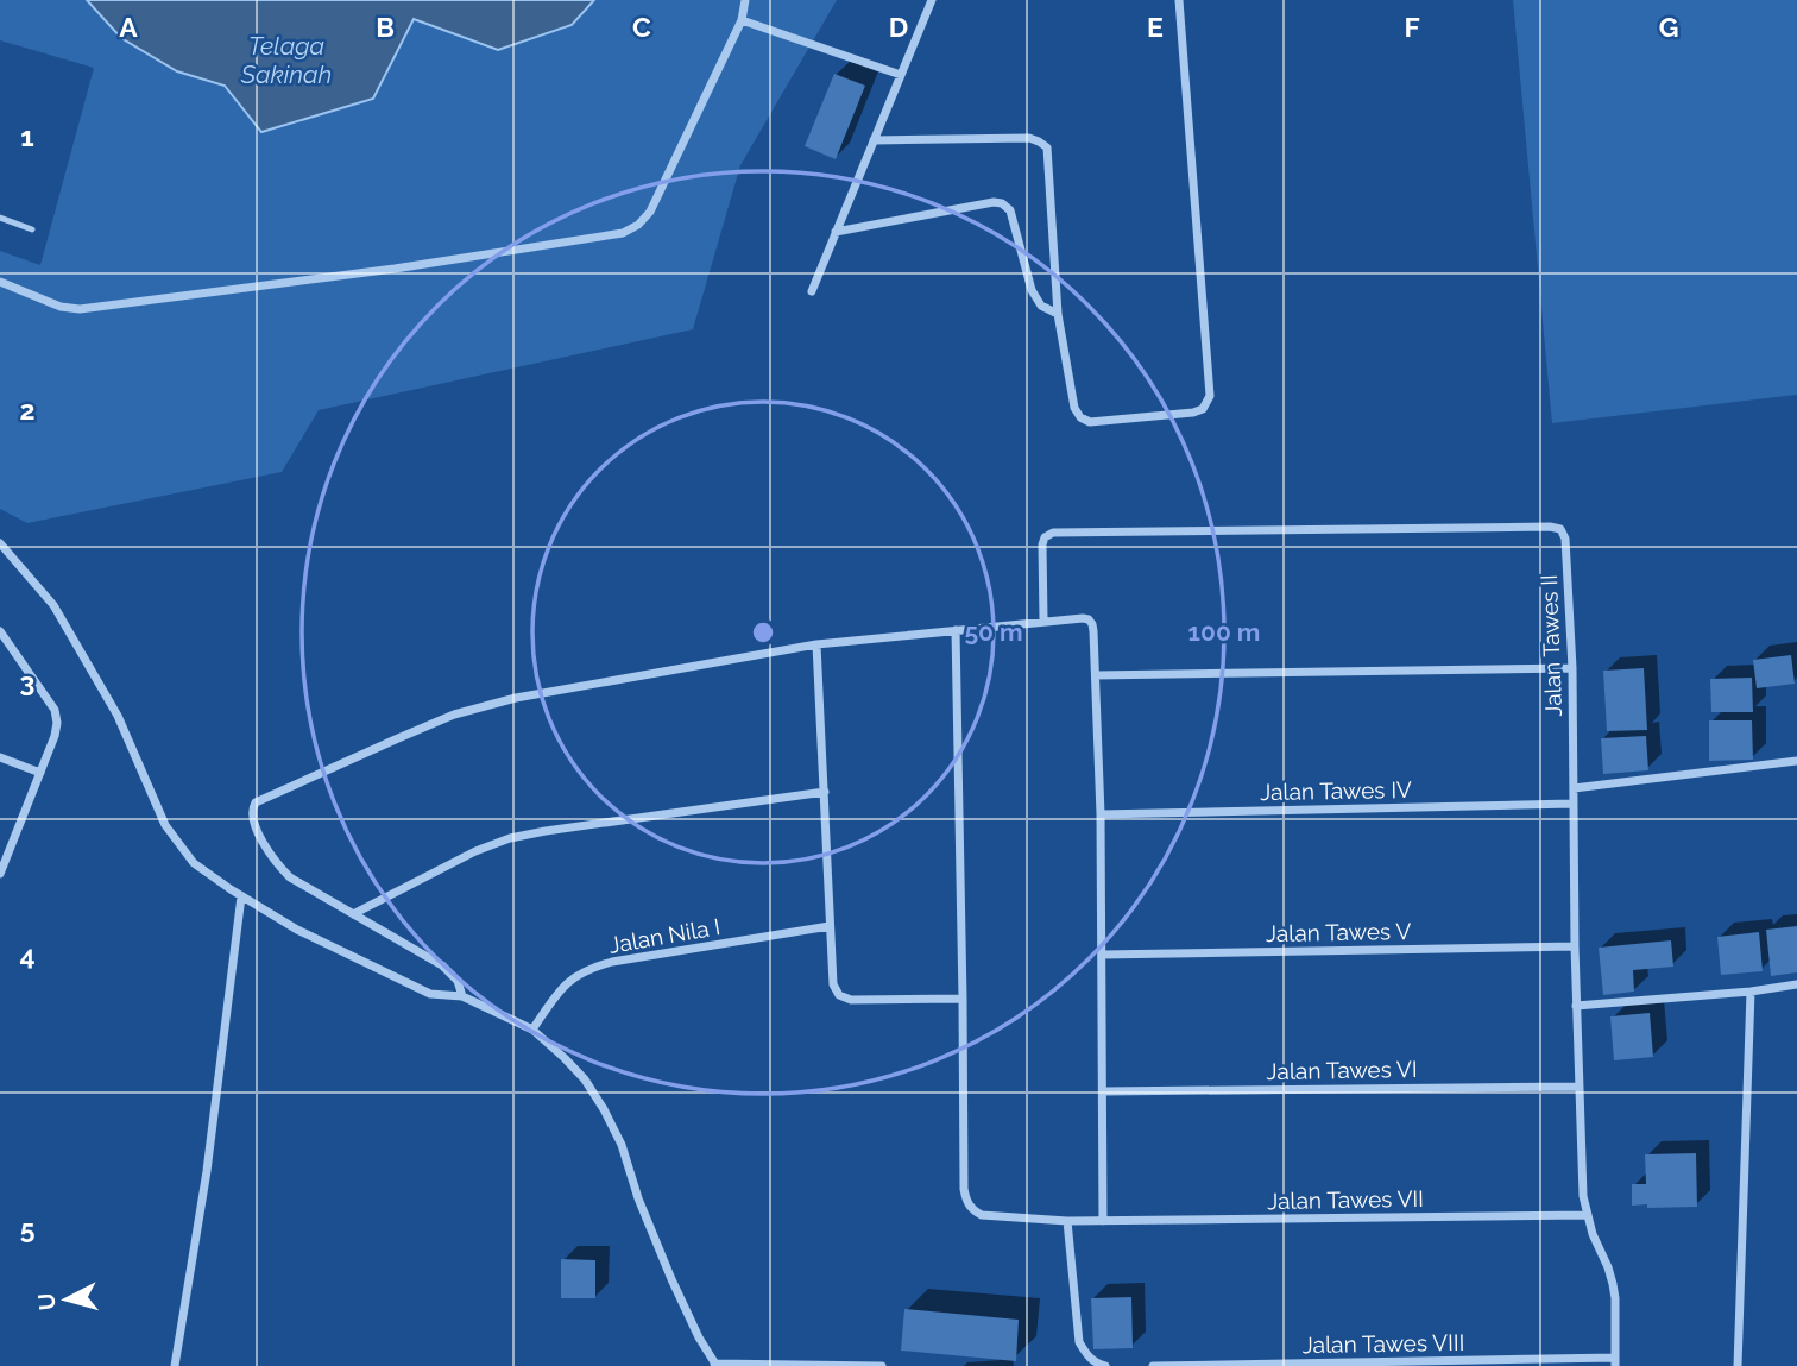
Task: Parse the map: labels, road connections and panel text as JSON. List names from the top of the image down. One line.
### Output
{"streets":{"street":["Jalan Tawes II","Jalan Tawes IV","Jalan Tawes V","Jalan Nila I","Jalan Tawes VI","Jalan Tawes VII","Jalan Tawes VIII"]},"crossings":[["Jalan Tawes II","Jalan Tawes IV"],["Jalan Tawes II","Jalan Tawes V"],["Jalan Tawes II","Jalan Tawes VI"],["Jalan Tawes II","Jalan Tawes VII"],["Jalan Tawes II","Jalan Tawes VIII"]],"water":["Telaga Sakinah"],"north":"left","grid":{"columns":["A","B","C","D","E","F","G"],"rows":["1","2","3","4","5"]},"rings":["50 m","100 m"]}
